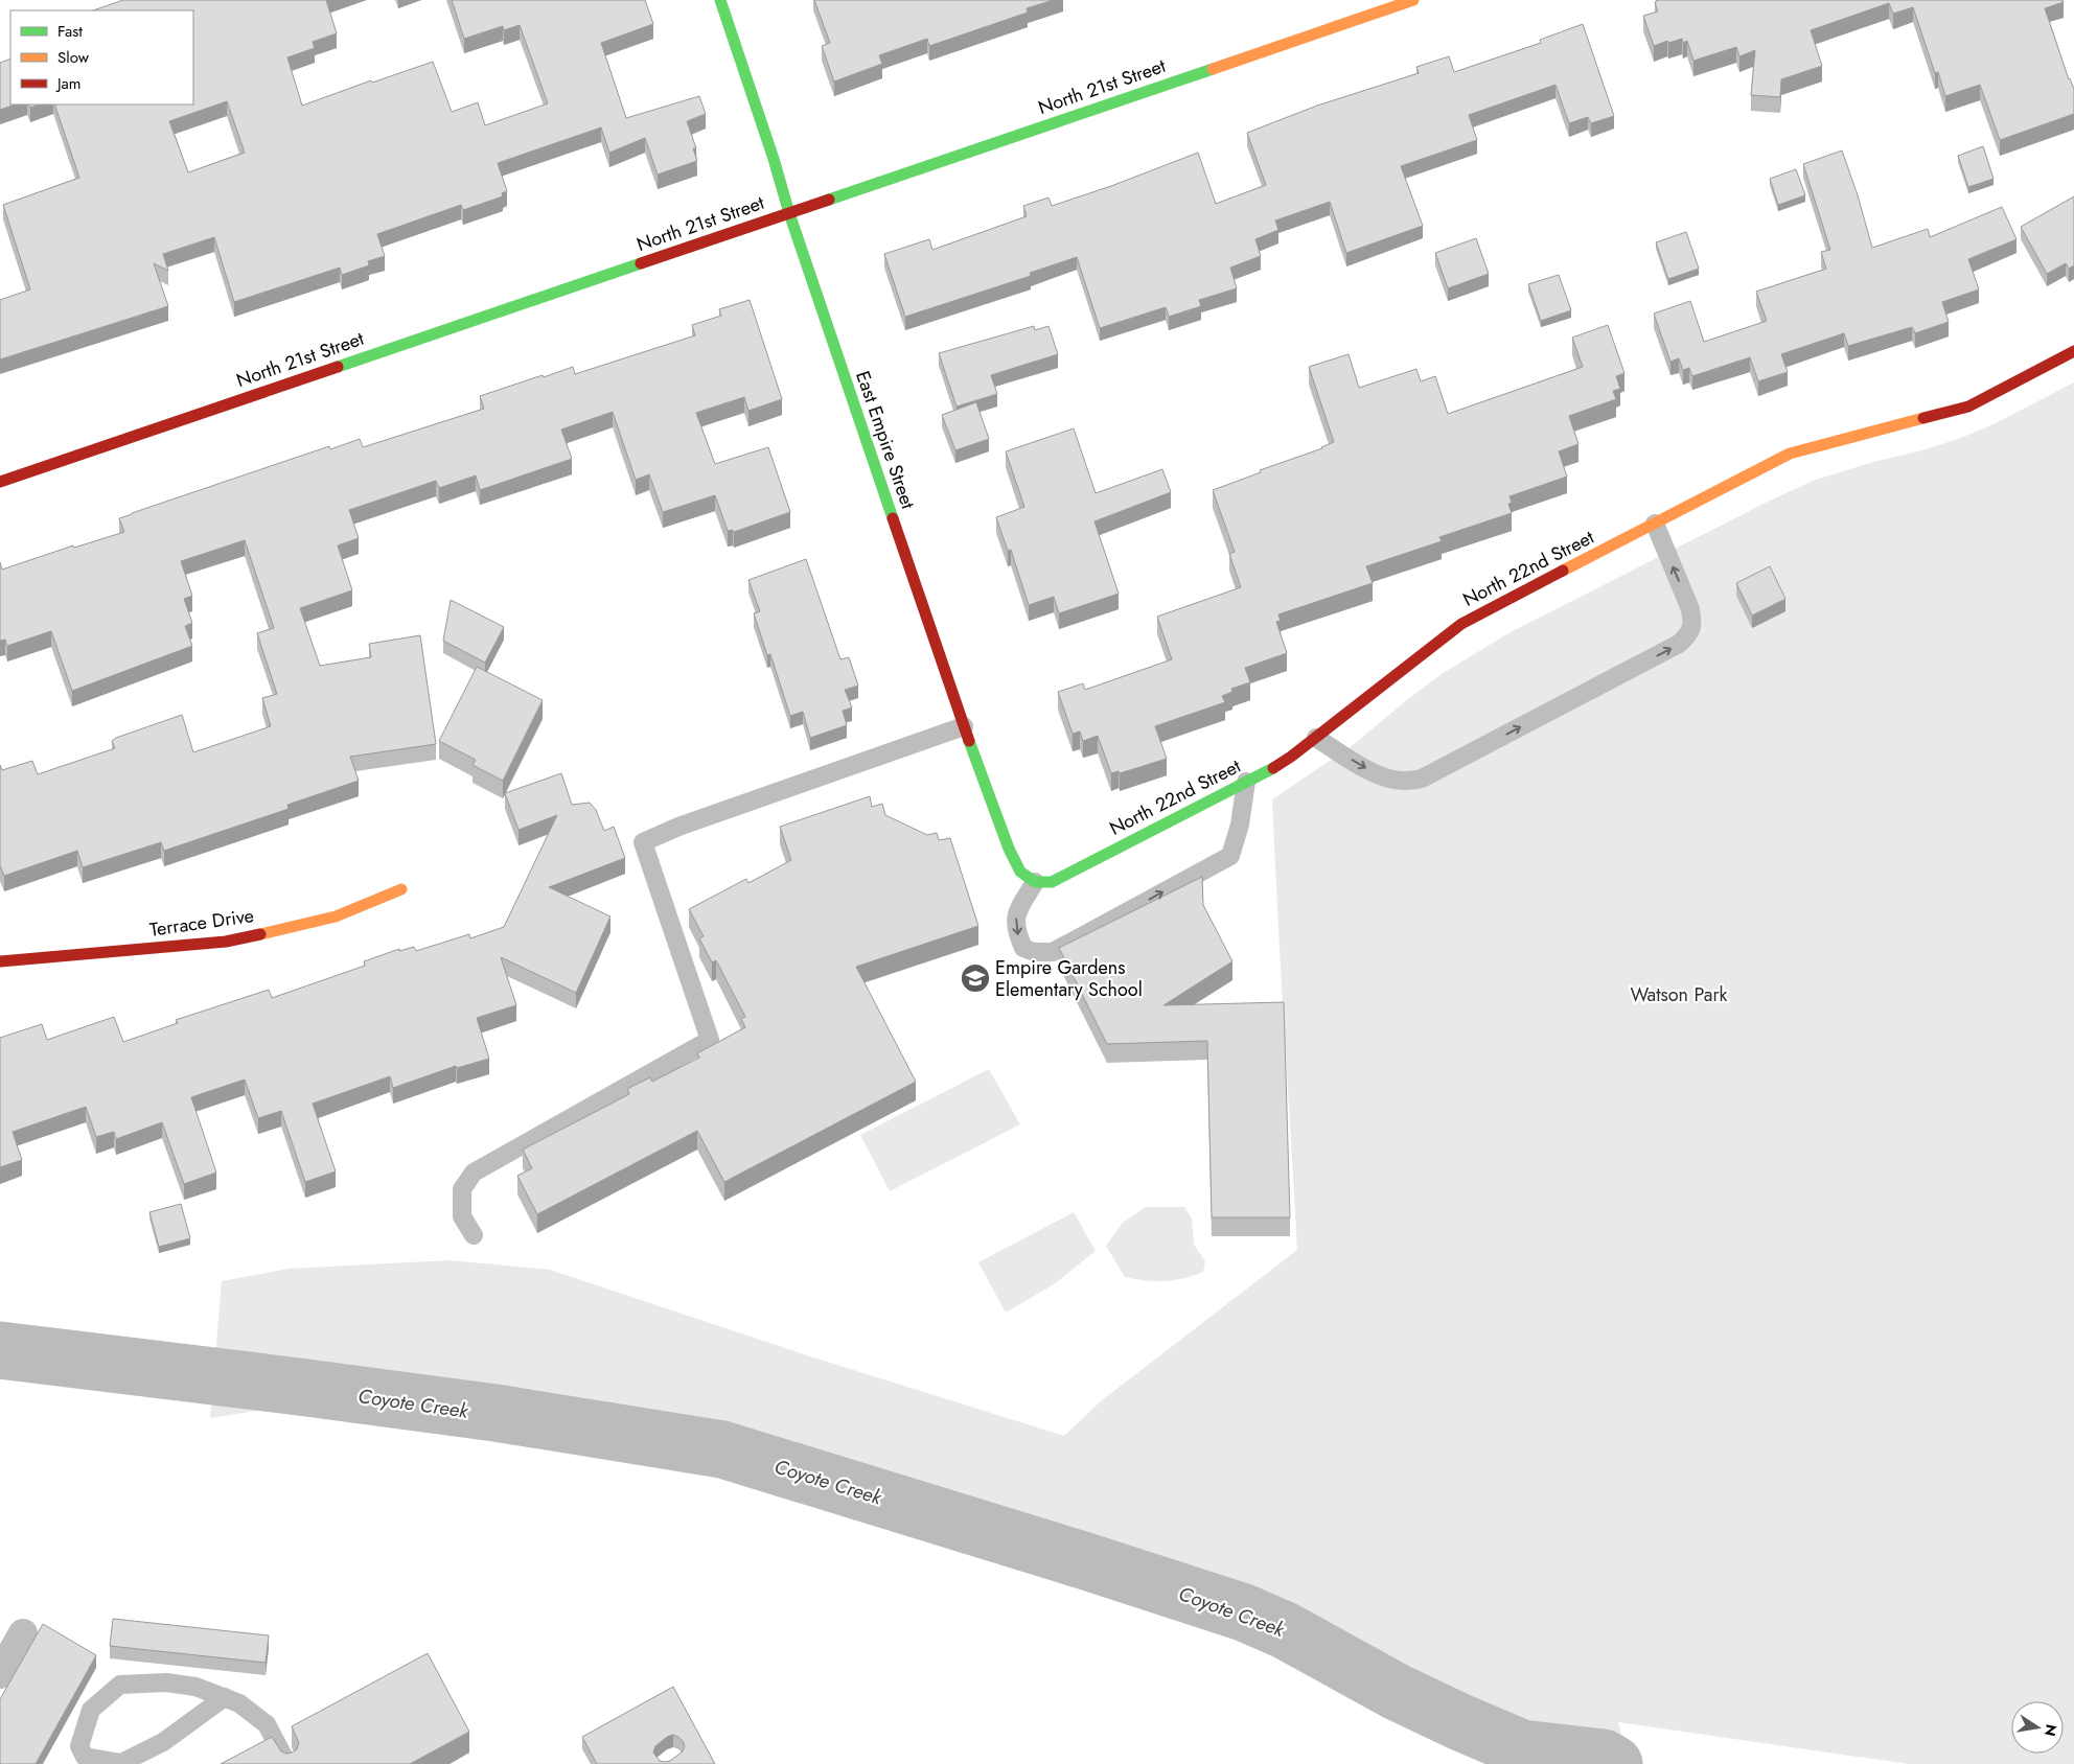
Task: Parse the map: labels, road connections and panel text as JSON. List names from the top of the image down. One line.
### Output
{"streets":{"street":["North 21st Street","East Empire Street","North 22nd Street","Terrace Drive"]},"crossings":[["North 21st Street","East Empire Street"],["East Empire Street","North 22nd Street"]],"water":["Coyote Creek"],"parks":["Watson Park"],"places":{"school or university":["Empire Gardens Elementary School"]},"legend":["Fast","Slow","Jam"],"north":"right"}
